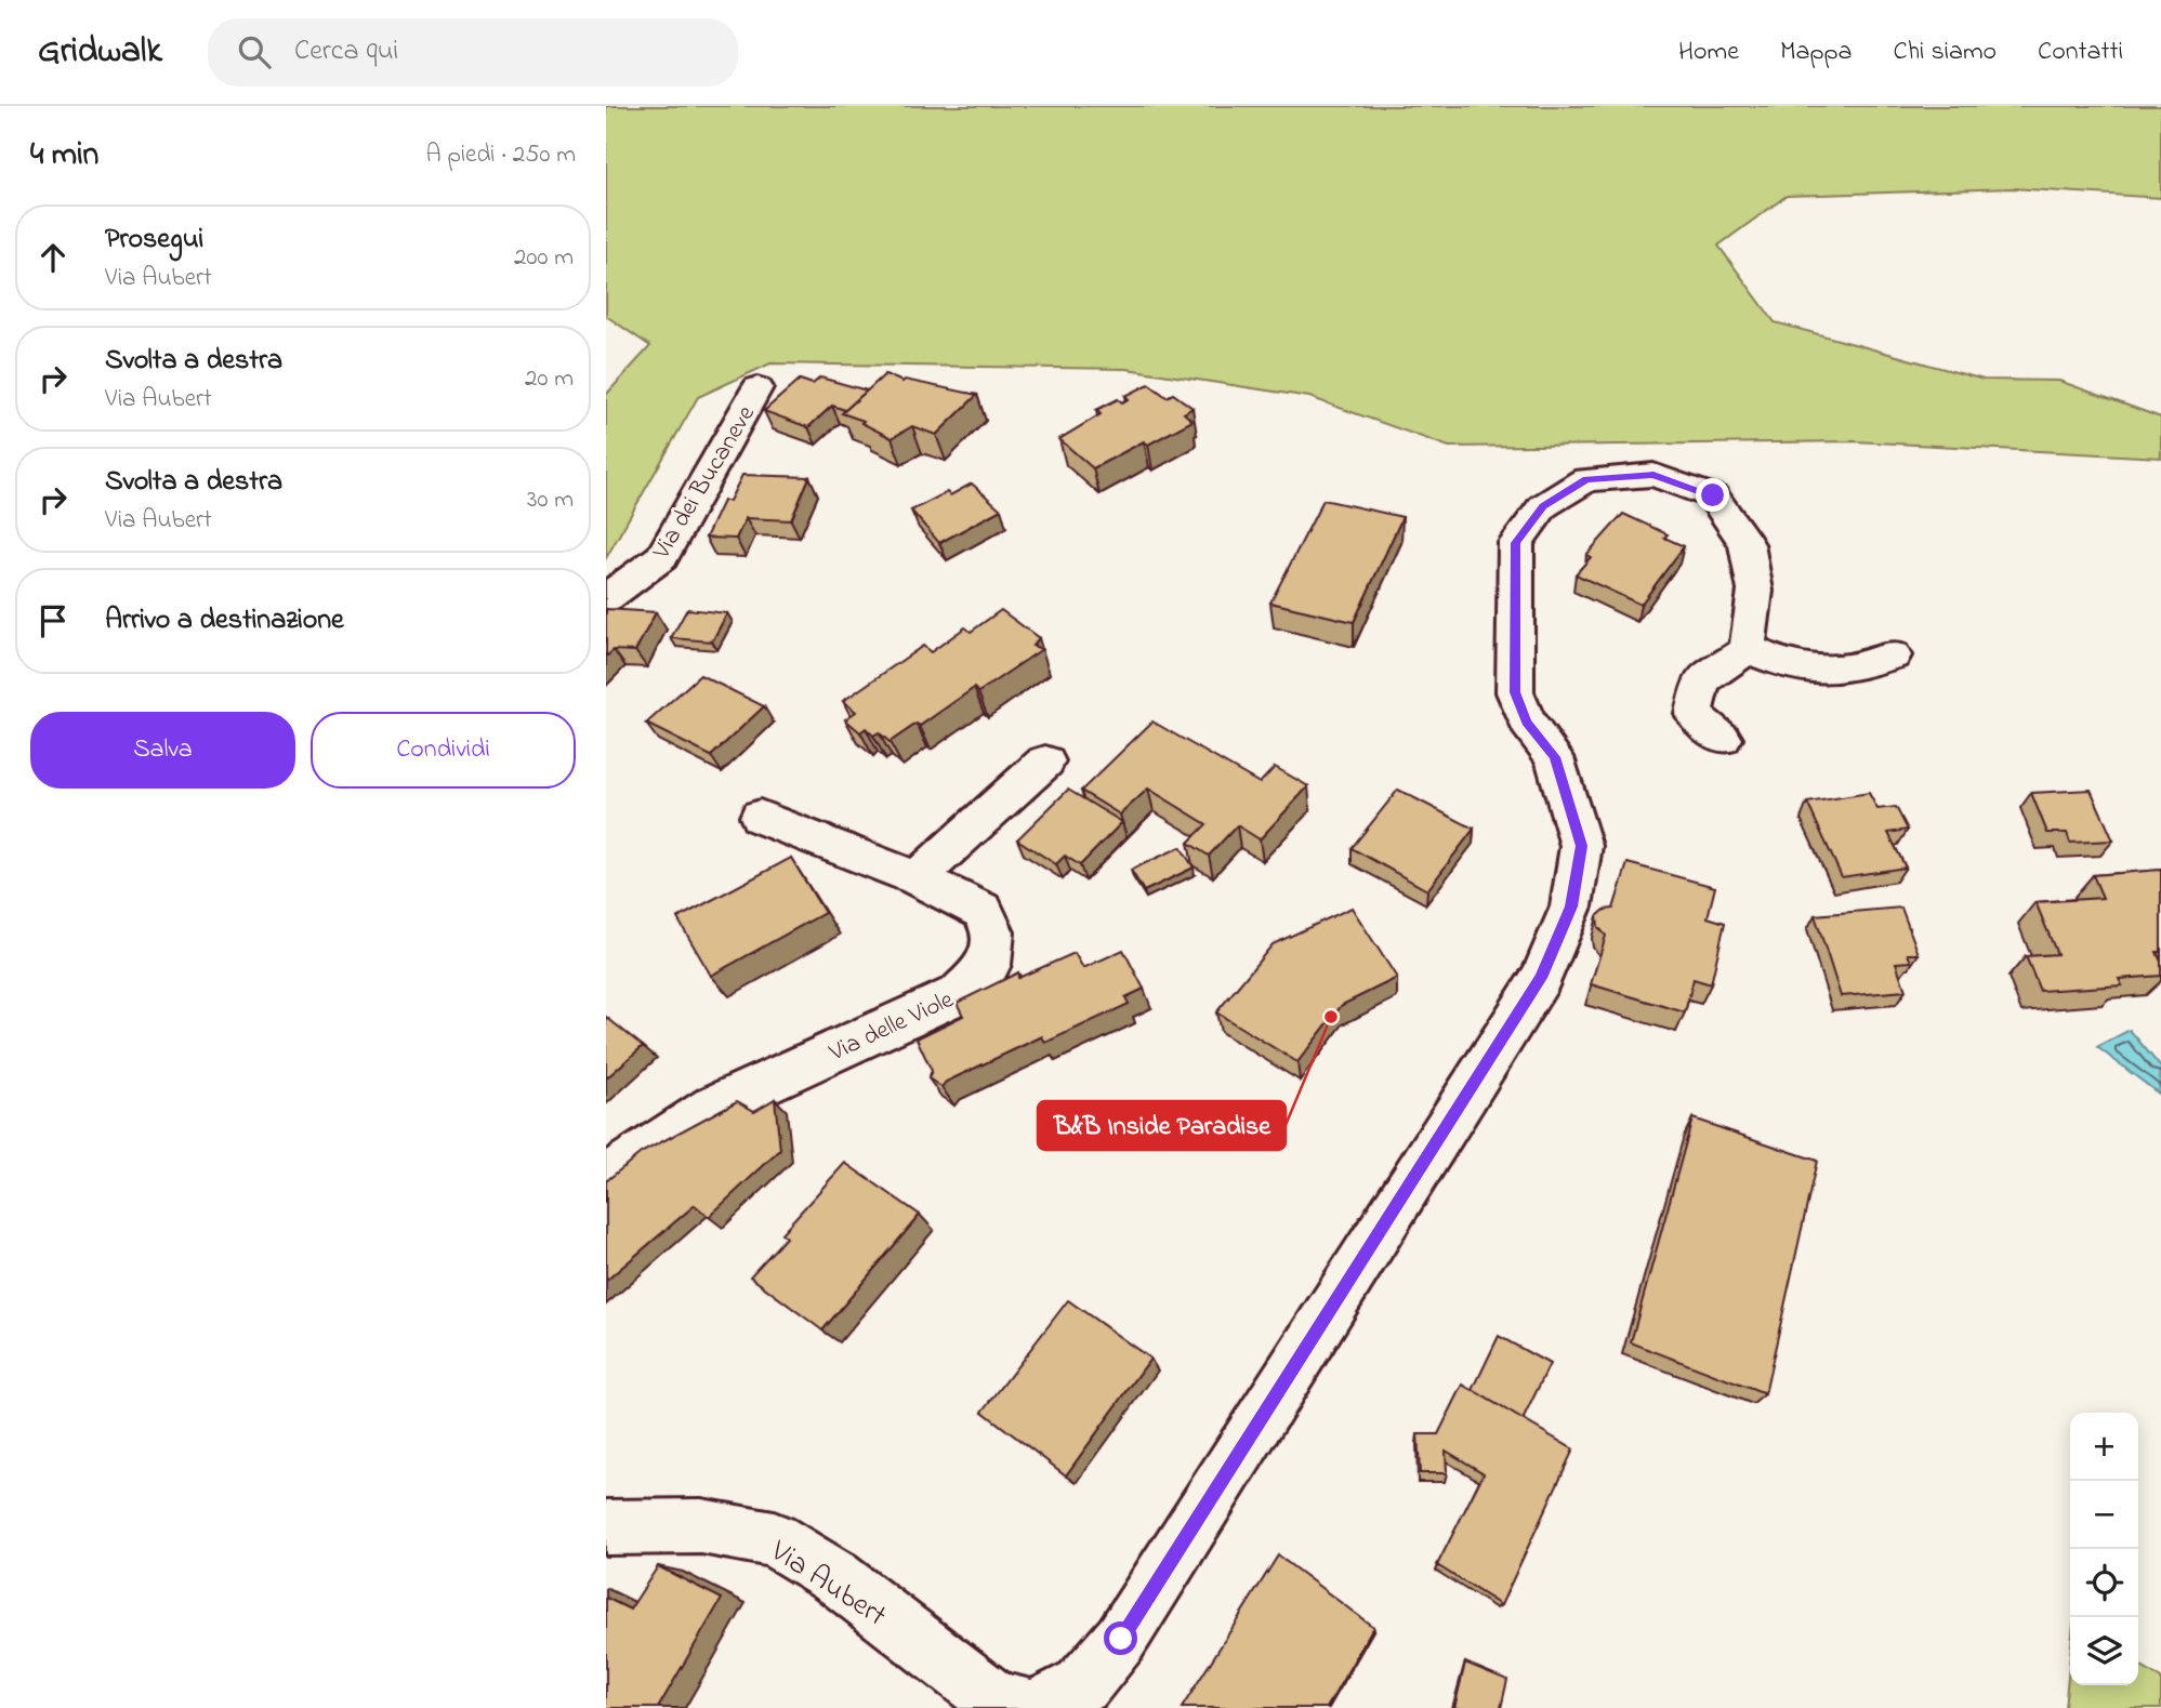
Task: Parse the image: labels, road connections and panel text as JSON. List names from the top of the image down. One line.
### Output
{"streets":{"street":["Via dei Bucaneve","Via delle Viole","Via Aubert"]},"places":["B&B Inside Paradise"],"page":{"header":"Gridwalk","search":"Cerca qui","nav":["Home","Mappa","Chi siamo","Contatti"],"heading":["4 min","A piedi · 250 m"],"list":[["Prosegui","Via Aubert","200 m"],["Svolta a destra","Via Aubert","20 m"],["Svolta a destra","Via Aubert","30 m"],"Arrivo a destinazione"],"buttons":["Salva","Condividi"],"map_buttons":["+","−"]}}
